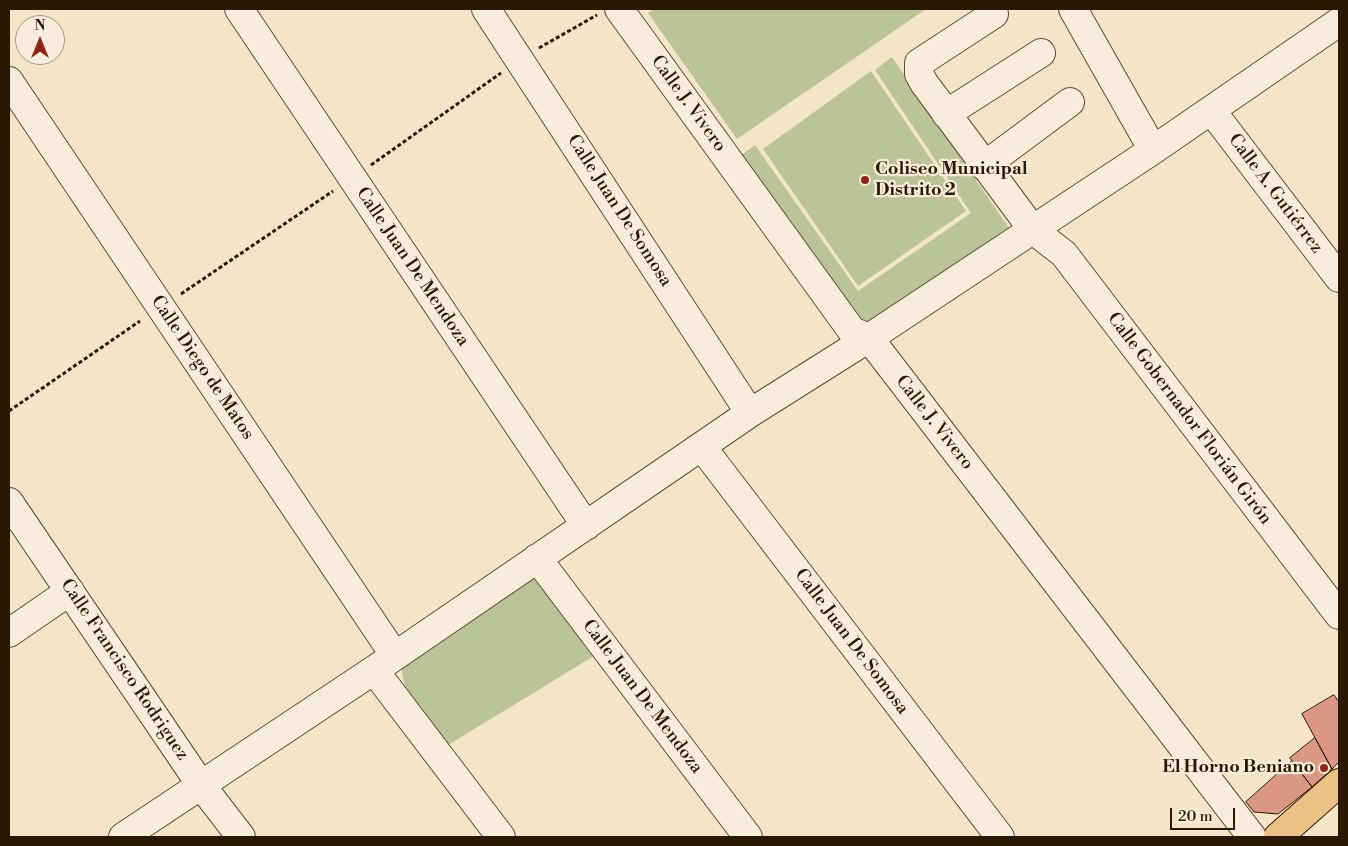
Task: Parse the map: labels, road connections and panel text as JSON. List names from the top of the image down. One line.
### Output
{"streets":{"street":["Calle J. Vivero","Calle A. Gutiérrez","Calle Juan De Somosa","Calle Juan De Mendoza","Calle Diego de Matos","Calle Gobernador Florián Girón","Calle Francisco Rodriguez"]},"places":["Coliseo Municipal Distrito 2","El Horno Beniano"],"scale_bar":"20 m","north":"top"}
